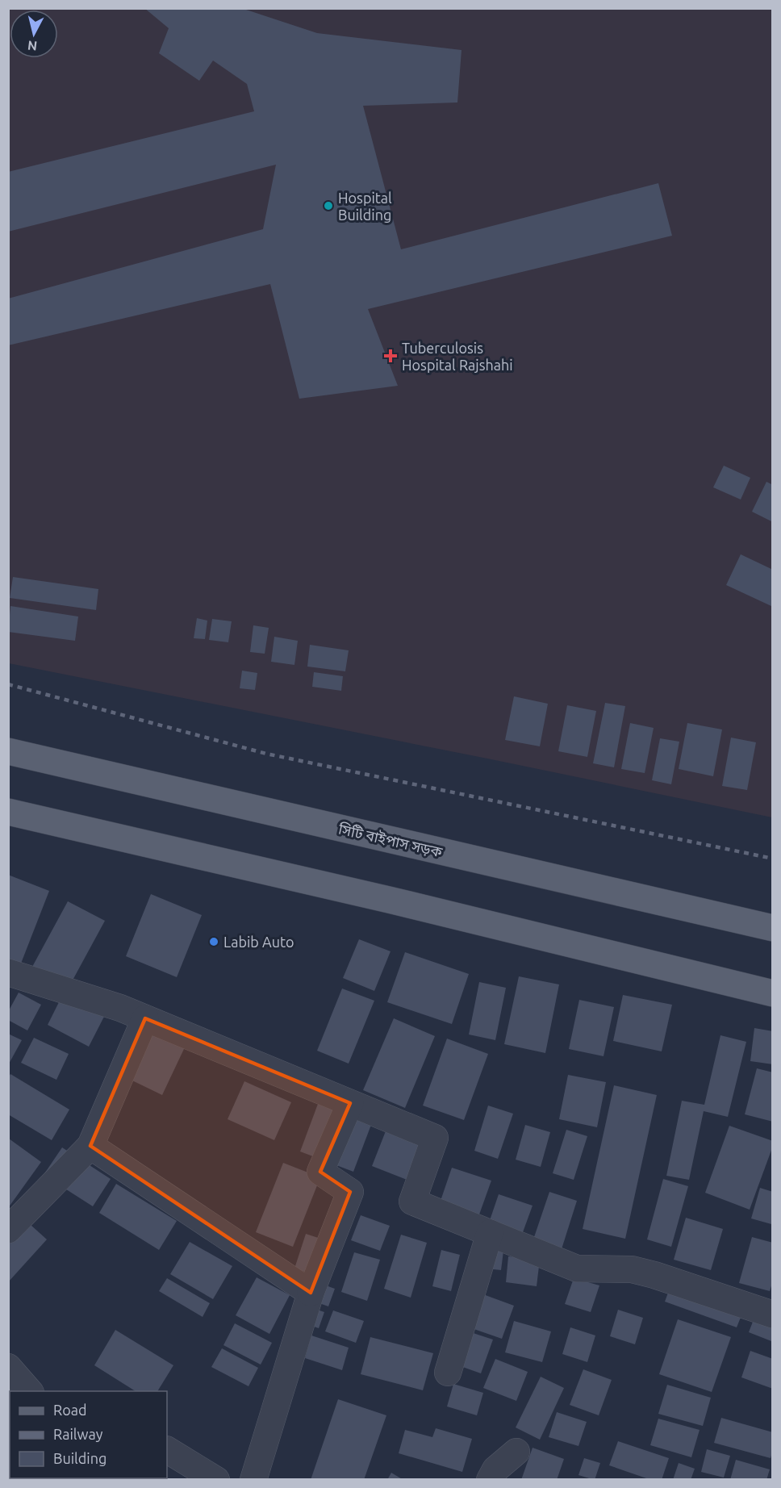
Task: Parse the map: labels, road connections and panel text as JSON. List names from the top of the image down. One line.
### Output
{"streets":{"main road":["সিটি বাইপাস সড়ক"]},"places":{"other":["Hospital Building","Labib Auto"],"health":["Tuberculosis Hospital Rajshahi"]},"legend":["Road","Railway","Building"],"north":"bottom"}
